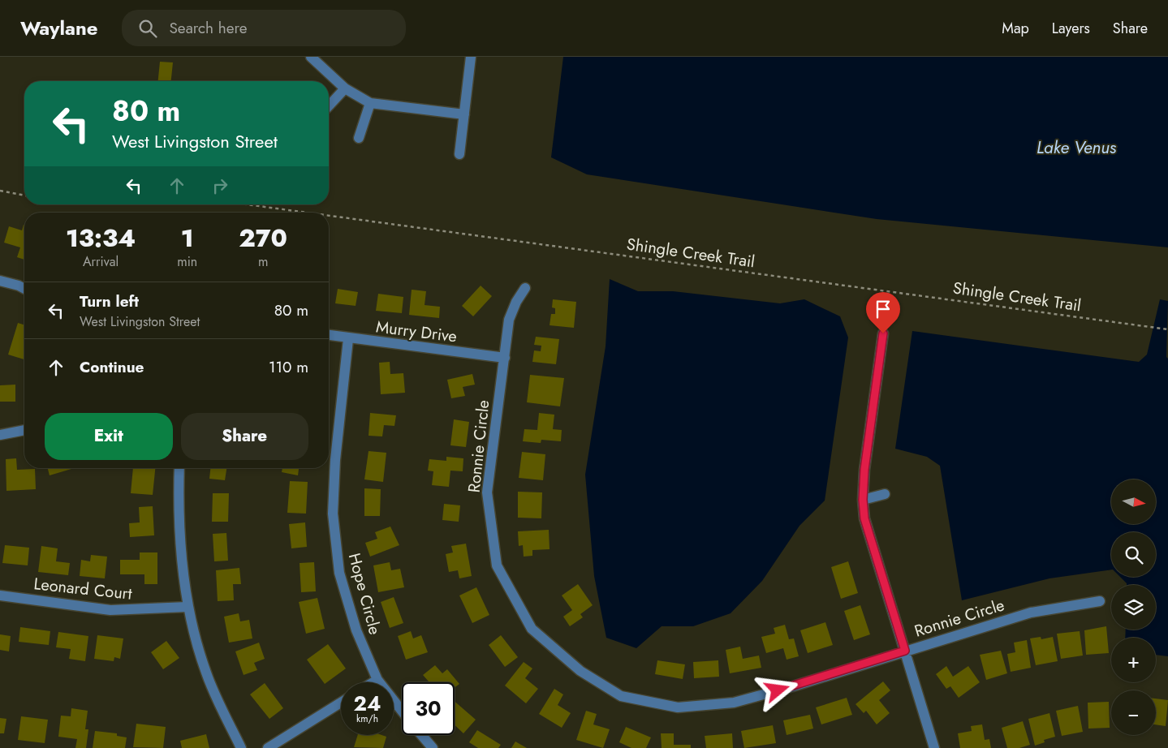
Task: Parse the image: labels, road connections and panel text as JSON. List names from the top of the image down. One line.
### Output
{"streets":{"street":["Murry Drive","Ronnie Circle","Leonard Court","Hope Circle"],"path":["Shingle Creek Trail"]},"crossings":[["Murry Drive","Ronnie Circle"],["Murry Drive","Hope Circle"]],"water":["Lake Venus"],"north":"right","page":{"header":"Waylane","search":"Search here","nav":["Map","Layers","Share"],"turn":["80 m","West Livingston Street"],"eta":["13:34","Arrival","1","min","270","m"],"list":[{"name":"Turn left","note":"West Livingston Street","value":"80 m"},{"name":"Continue","value":"110 m"}],"buttons":["Exit","Share"],"map_buttons":["+","−"],"speed":"24 km/h","limit":"30"}}
